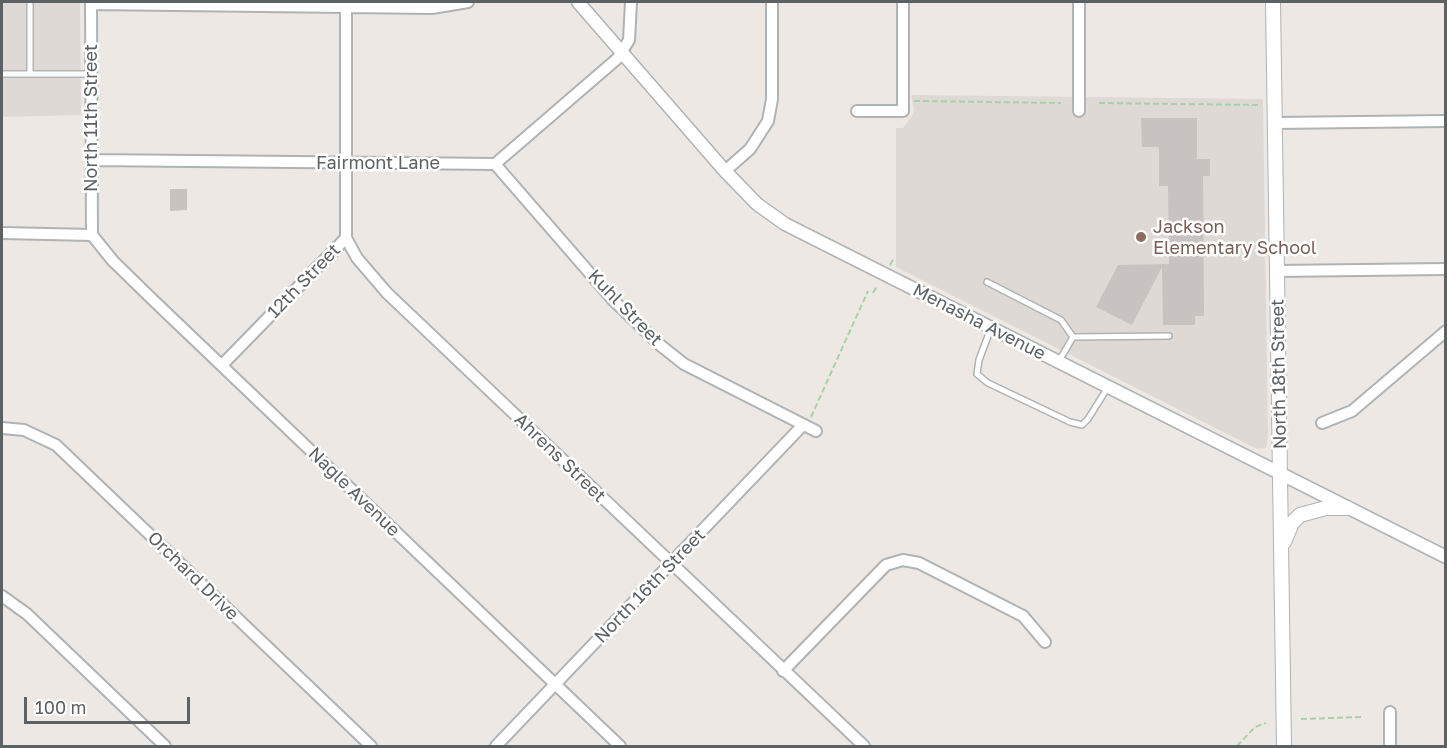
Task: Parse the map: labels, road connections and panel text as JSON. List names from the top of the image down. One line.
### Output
{"streets":{"main road":["North 18th Street"],"street":["North 11th Street","Fairmont Lane","12th Street","Kuhl Street","Menasha Avenue","Ahrens Street","Nagle Avenue","Orchard Drive","North 16th Street"]},"crossings":[["North 11th Street","Fairmont Lane"],["North 11th Street","Nagle Avenue"],["Fairmont Lane","12th Street"],["Fairmont Lane","Kuhl Street"],["12th Street","Ahrens Street"],["12th Street","Nagle Avenue"],["Kuhl Street","North 16th Street"],["Menasha Avenue","North 18th Street"],["Ahrens Street","North 16th Street"],["Nagle Avenue","North 16th Street"]],"places":["Jackson Elementary School"],"scale_bar":"100 m"}
